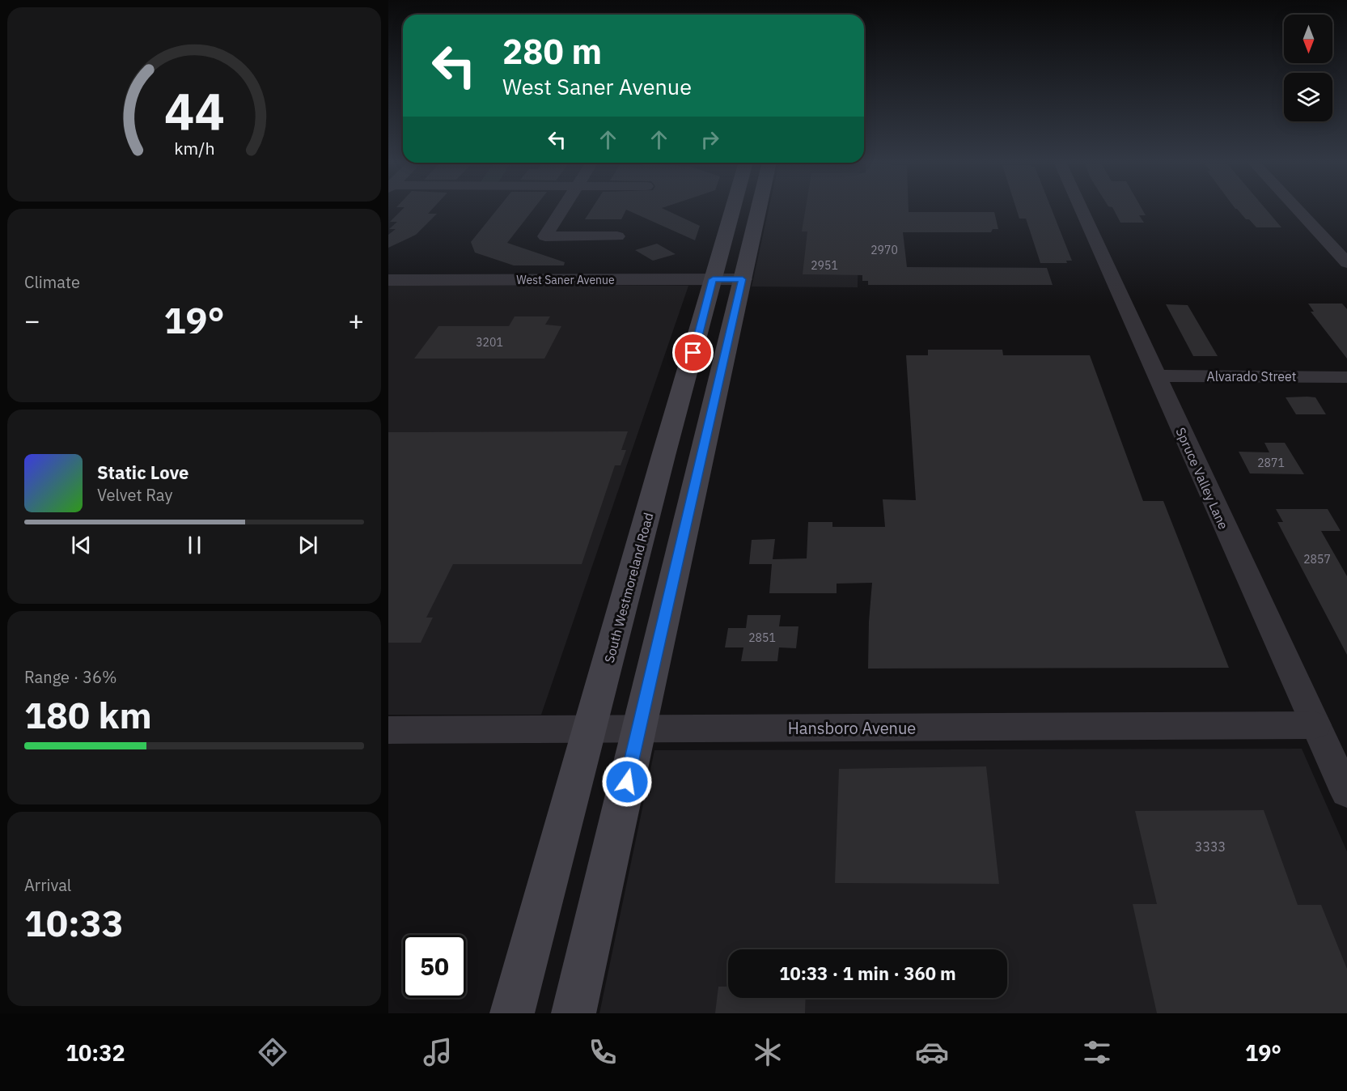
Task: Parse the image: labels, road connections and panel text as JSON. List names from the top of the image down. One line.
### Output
{"streets":{"main road":["South Westmoreland Road"],"street":["West Saner Avenue","Alvarado Street","Spruce Valley Lane","Hansboro Avenue"]},"crossings":[["West Saner Avenue","South Westmoreland Road"],["Alvarado Street","Spruce Valley Lane"],["Spruce Valley Lane","Hansboro Avenue"],["South Westmoreland Road","Hansboro Avenue"]],"house_numbers":["2970","2951","3201","2871","2857","2851","3333"],"north":"bottom","page":{"turn":["280 m","West Saner Avenue"],"tile":["Climate",["Range · 36%","180 km"],["Arrival","10:33"]],"heat":["−","19°","+"],"song":["Static Love","Velvet Ray"],"limit":"50","trip":"10:33 · 1 min · 360 m","tabs":["10:32","19°"],"gauge":["44","km/h"]}}
